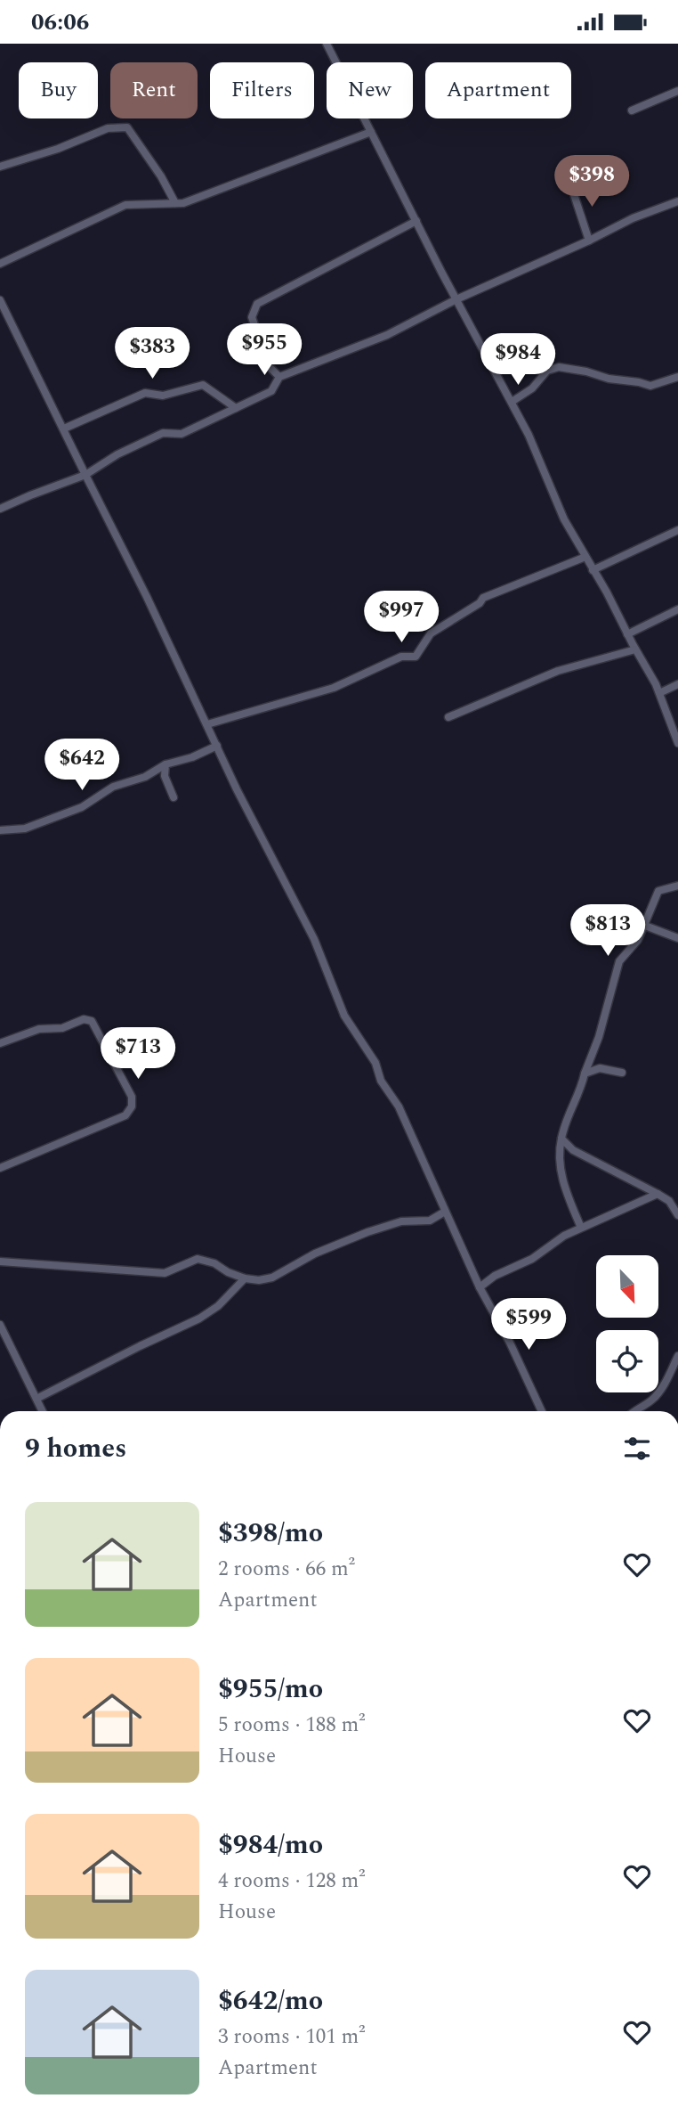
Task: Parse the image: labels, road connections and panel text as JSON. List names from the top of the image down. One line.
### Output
{"north":"bottom right","page":{"status":"06:06","chip":["Buy","Rent","Filters","New","Apartment"],"price":["$398","$955","$383","$984","$997","$642","$813","$713","$599"],"heading":"9 homes","list":[{"name":"$398/mo","note":"2 rooms · 66 m² · Apartment"},{"name":"$955/mo","note":"5 rooms · 188 m² · House"},{"name":"$984/mo","note":"4 rooms · 128 m² · House"},{"name":"$642/mo","note":"3 rooms · 101 m² · Apartment"}]}}
